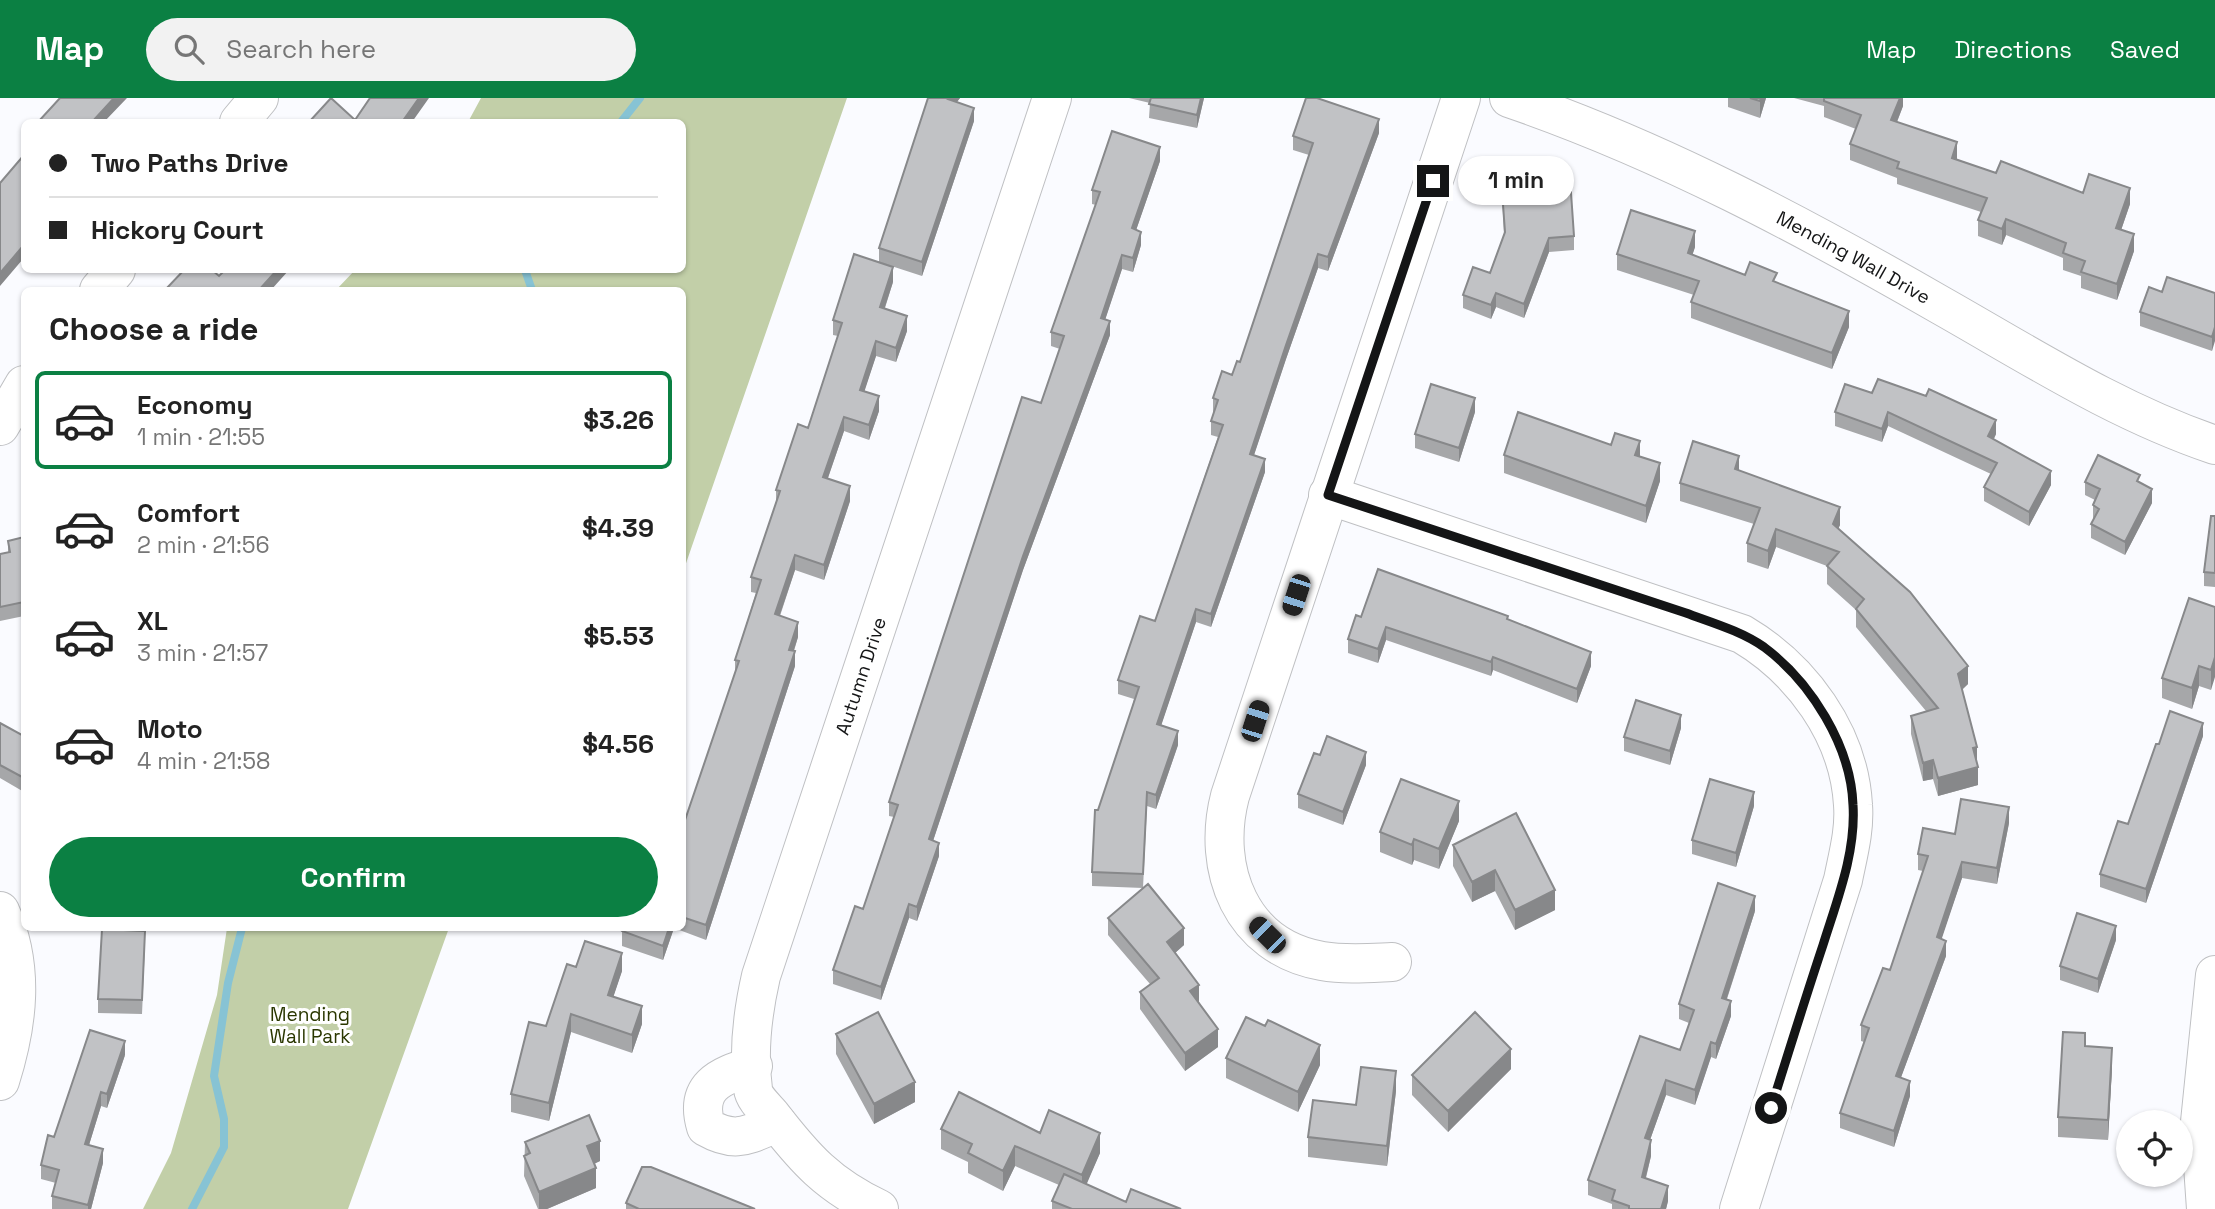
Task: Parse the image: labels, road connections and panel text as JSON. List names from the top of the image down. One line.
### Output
{"streets":{"street":["Mending Wall Drive","Autumn Drive"]},"parks":["Mending Wall Park"],"page":{"header":"Map","search":"Search here","nav":["Map","Directions","Saved"],"banner":["Two Paths Drive","Hickory Court"],"bubble":"1 min","heading":"Choose a ride","list":[{"name":"Economy","note":"1 min · 21:55","value":"$3.26"},{"name":"Comfort","note":"2 min · 21:56","value":"$4.39"},{"name":"XL","note":"3 min · 21:57","value":"$5.53"},{"name":"Moto","note":"4 min · 21:58","value":"$4.56"}],"buttons":"Confirm"}}
